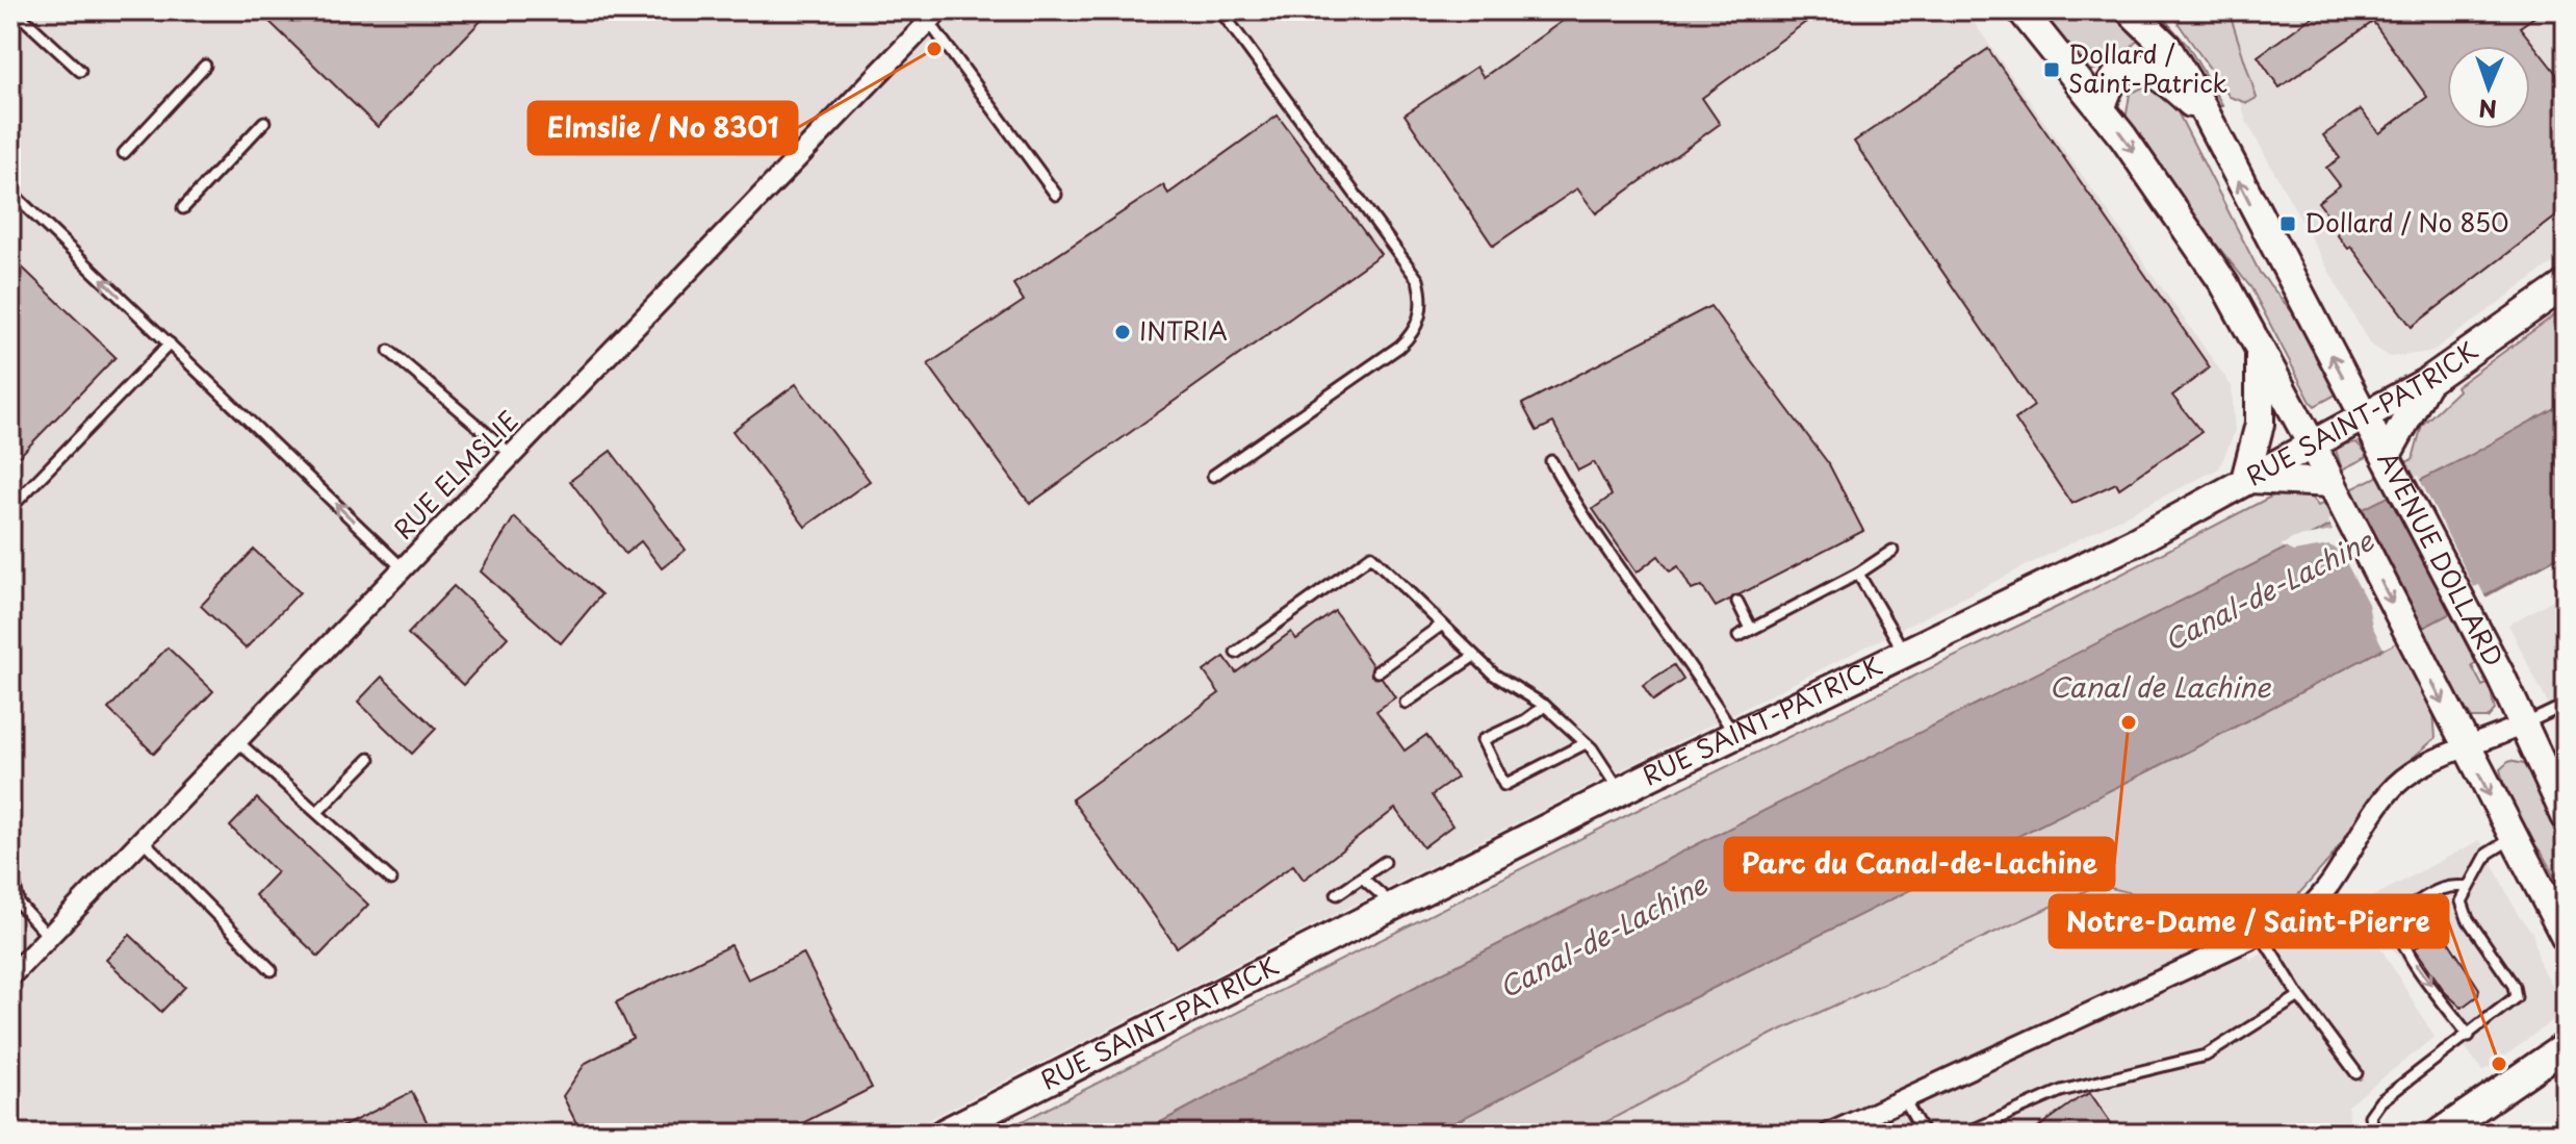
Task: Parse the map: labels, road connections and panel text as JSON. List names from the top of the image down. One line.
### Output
{"streets":{"main road":["RUE SAINT-PATRICK","AVENUE DOLLARD"],"street":["RUE ELMSLIE"]},"crossings":[["RUE SAINT-PATRICK","AVENUE DOLLARD"]],"water":["Canal-de-Lachine","Canal de Lachine"],"places":{"other":["Elmslie / No 8301","INTRIA","Parc du Canal-de-Lachine","Notre-Dame / Saint-Pierre"],"transit":["Dollard / Saint-Patrick","Dollard / No 850"]},"north":"bottom"}
